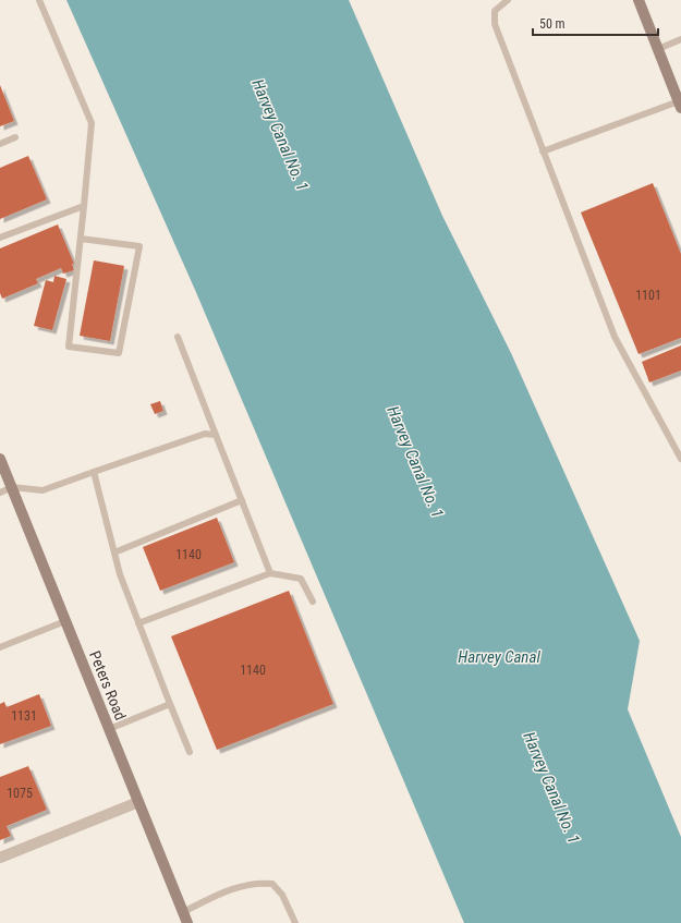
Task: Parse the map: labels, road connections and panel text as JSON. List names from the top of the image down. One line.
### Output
{"streets":{"main road":["Peters Road"]},"water":["Harvey Canal No. 1","Harvey Canal"],"house_numbers":["1101","1140","1140","1131","1075"],"scale_bar":"50 m"}
